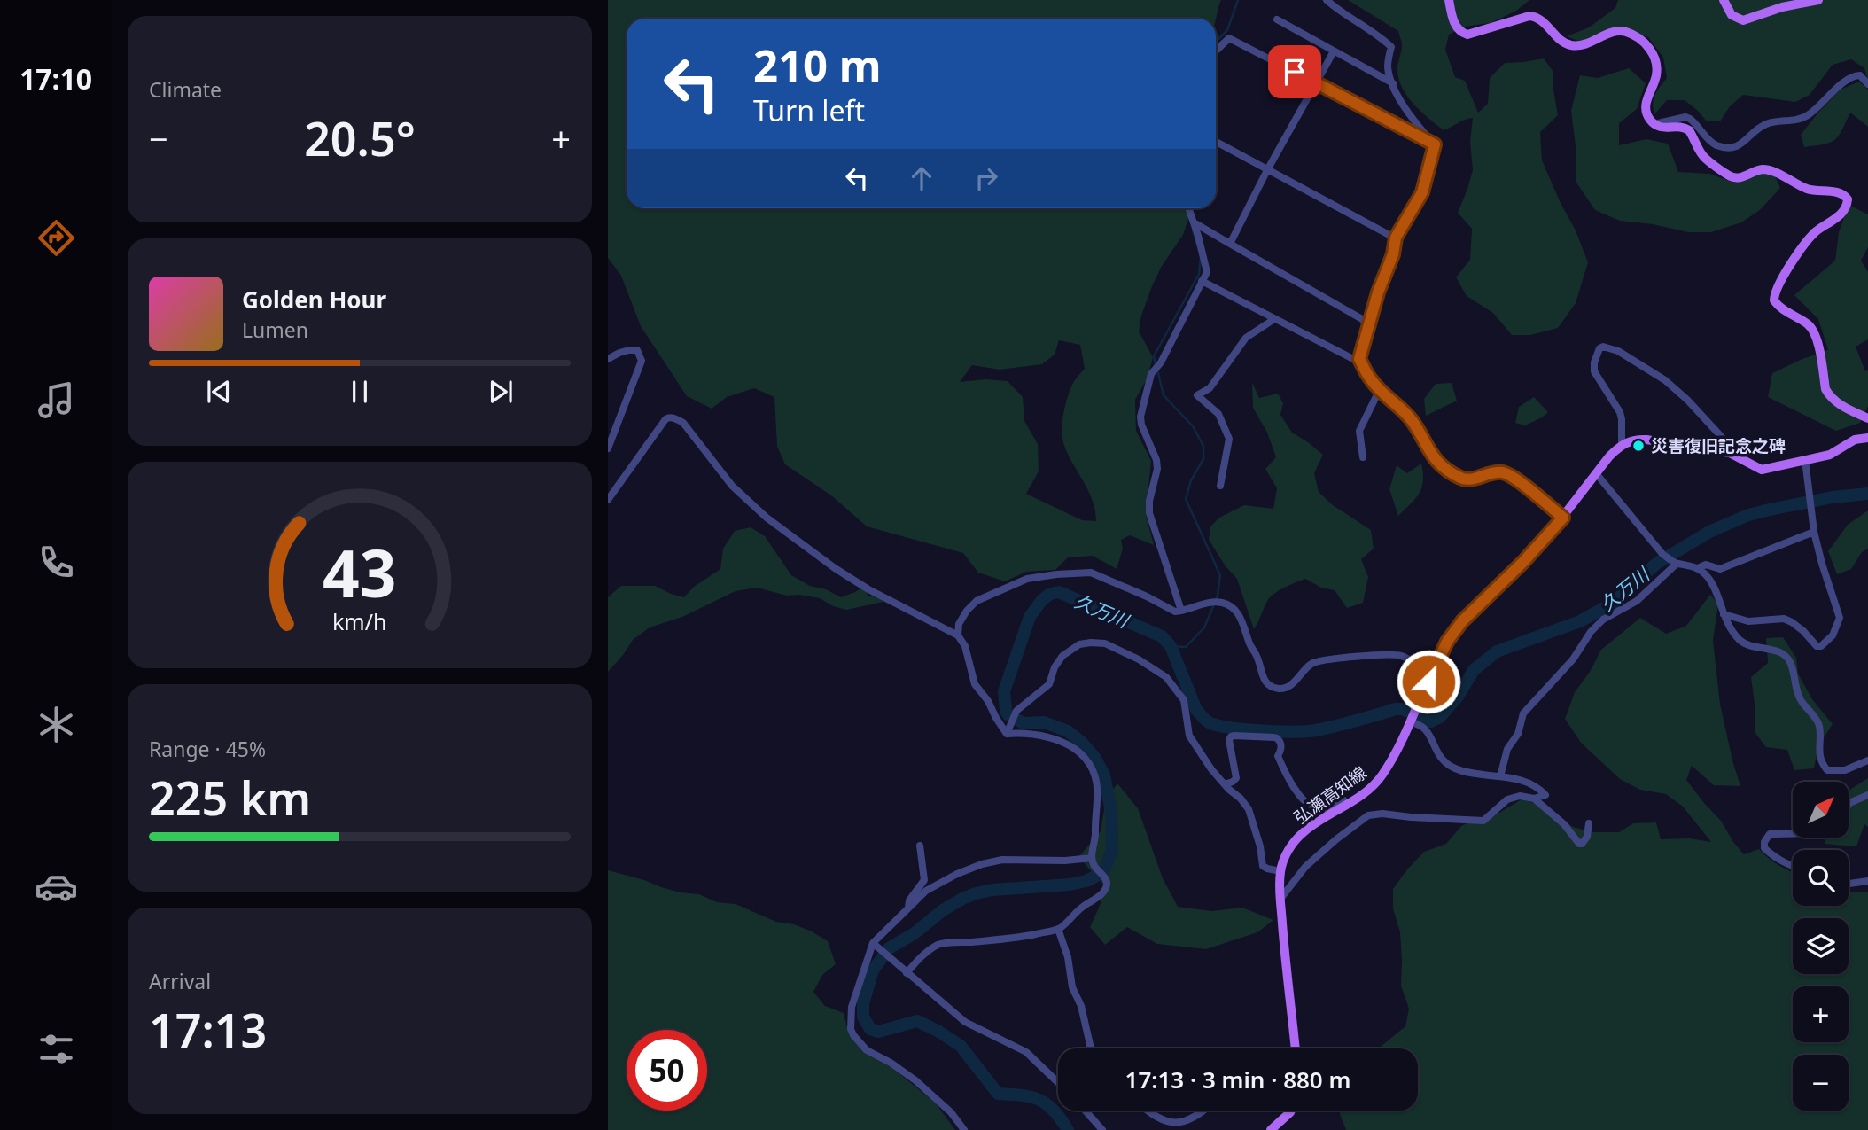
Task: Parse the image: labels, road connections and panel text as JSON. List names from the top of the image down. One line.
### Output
{"streets":{"main road":["弘瀬高知線"]},"water":["久万川"],"places":["災害復旧記念之碑"],"north":"top right","page":{"tabs":"17:10","tile":["Climate",["Range · 45%","225 km"],["Arrival","17:13"]],"turn":["210 m","Turn left"],"heat":["−","20.5°","+"],"song":["Golden Hour","Lumen"],"map_buttons":["+","−"],"limit":"50","trip":"17:13 · 3 min · 880 m","gauge":["43","km/h"]}}
